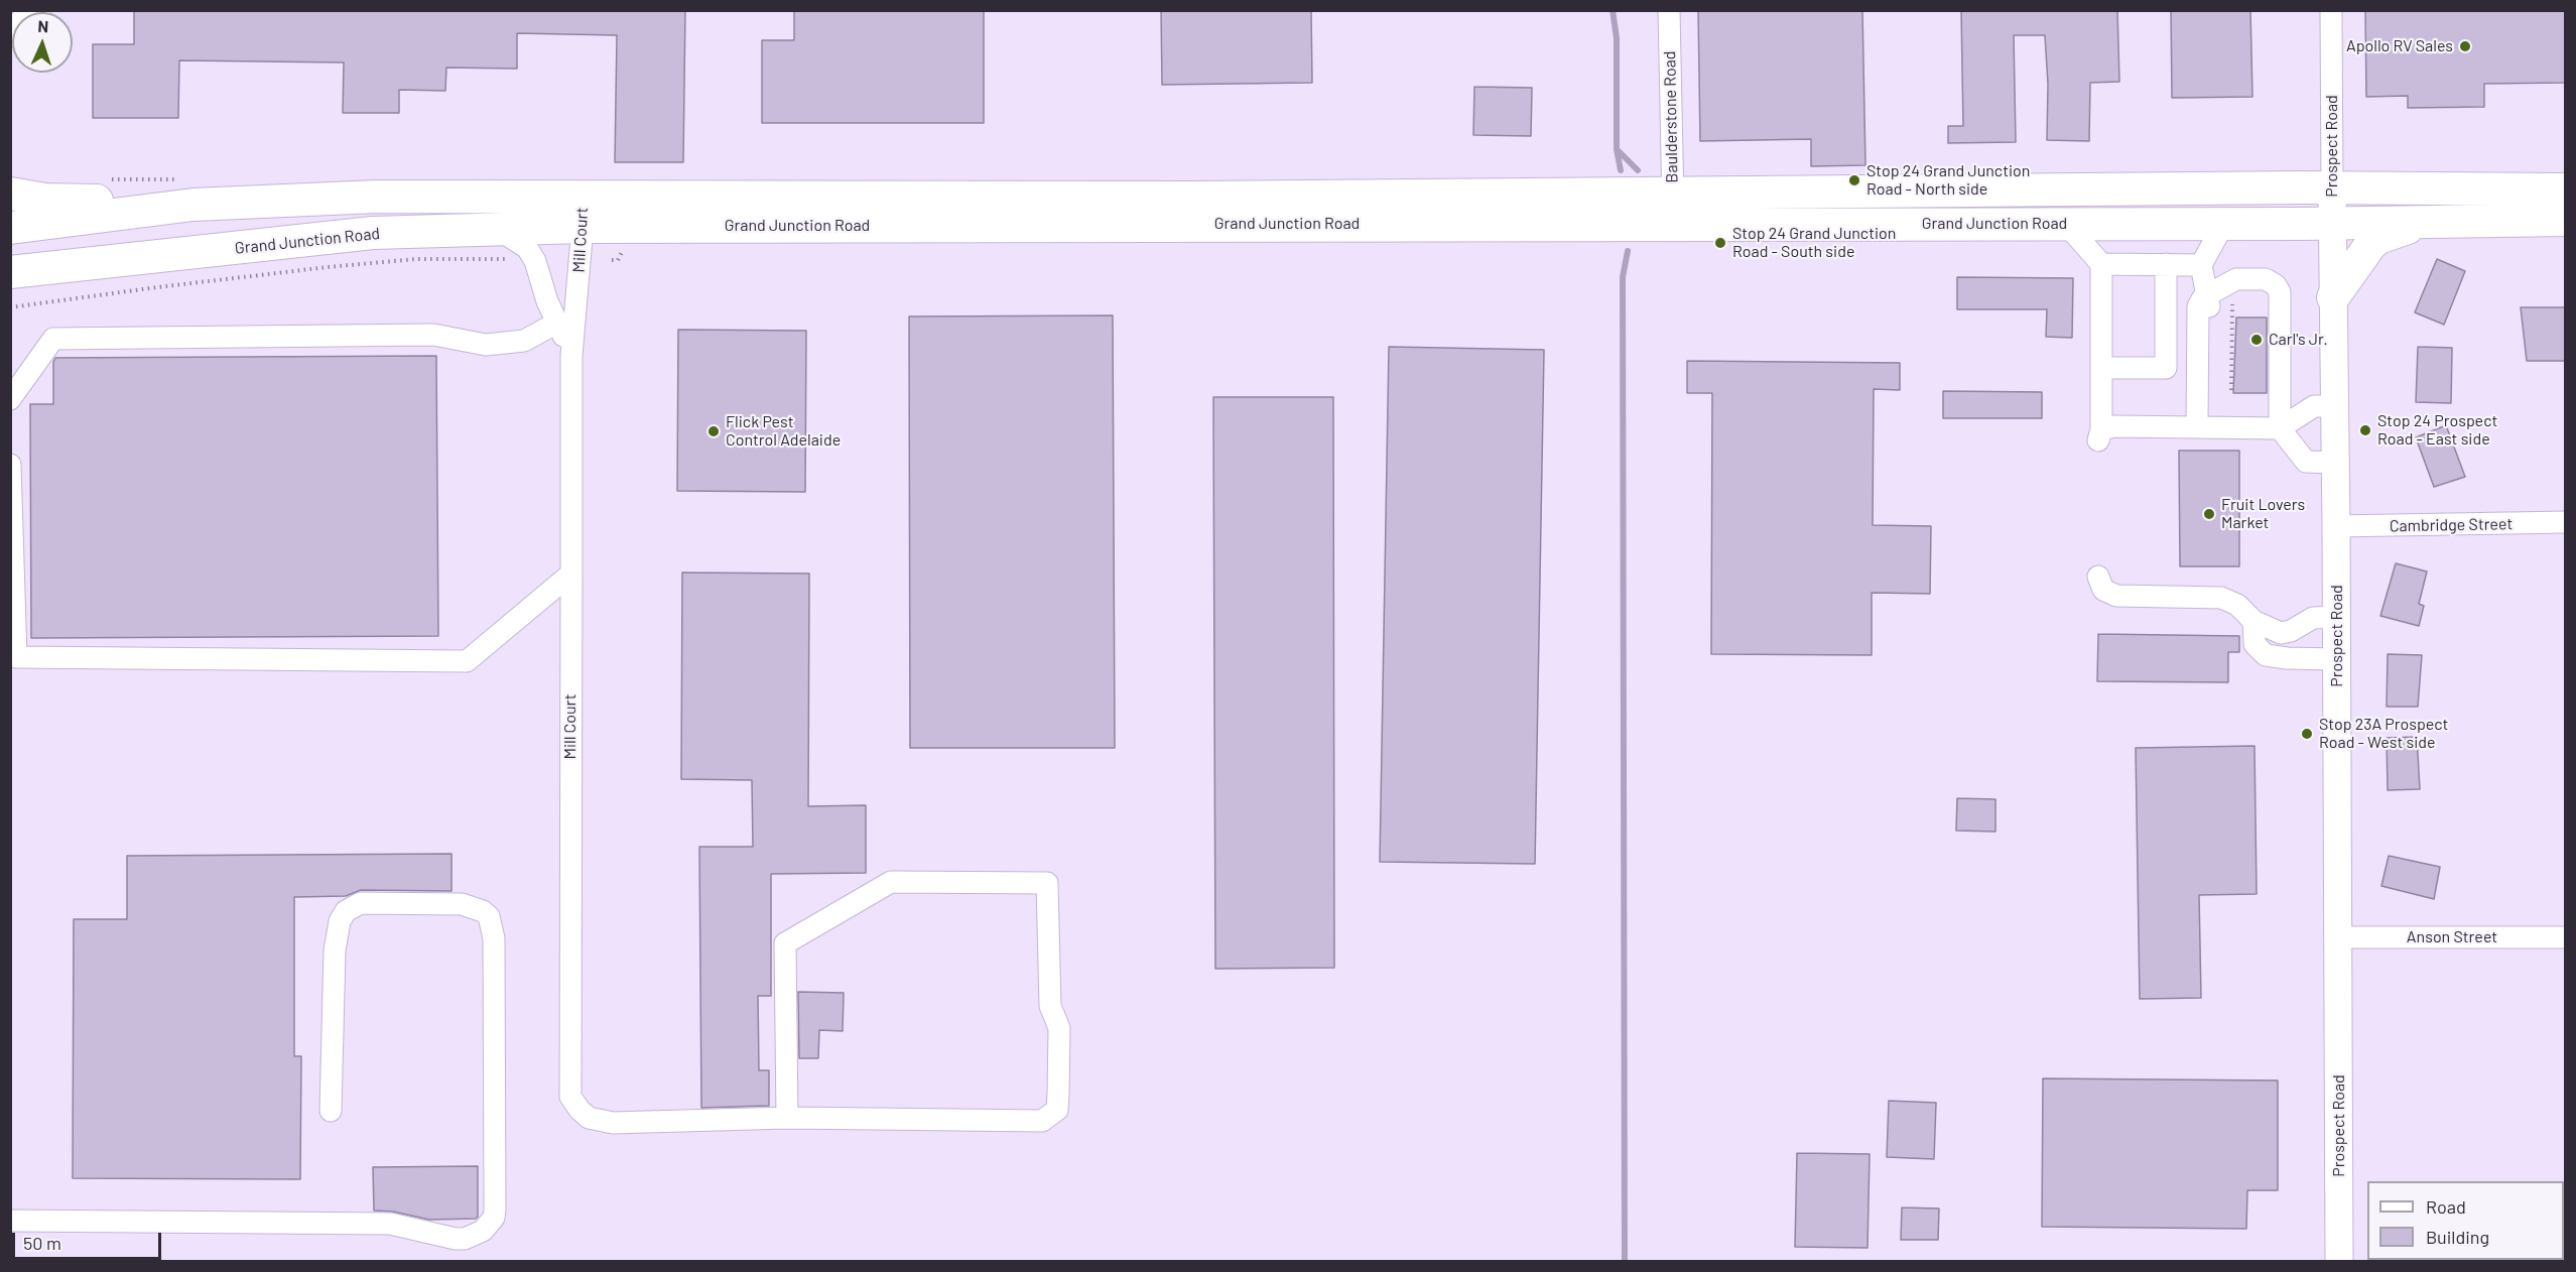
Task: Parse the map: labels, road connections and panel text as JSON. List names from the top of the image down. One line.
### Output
{"streets":{"highway":["Grand Junction Road"],"main road":["Prospect Road"],"street":["Baulderstone Road","Mill Court","Cambridge Street","Anson Street"]},"crossings":[["Baulderstone Road","Grand Junction Road"],["Prospect Road","Grand Junction Road"],["Prospect Road","Cambridge Street"],["Prospect Road","Anson Street"],["Grand Junction Road","Mill Court"]],"places":["Apollo RV Sales","Stop 24 Grand Junction Road - North side","Stop 24 Grand Junction Road - South side","Carl's Jr.","Stop 24 Prospect Road - East side","Flick Pest Control Adelaide","Fruit Lovers Market","Stop 23A Prospect Road - West side"],"legend":["Road","Building"],"scale_bar":"50 m","north":"top"}
